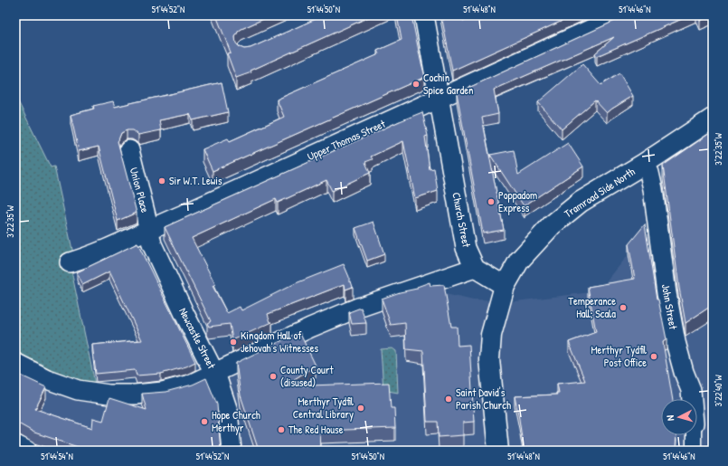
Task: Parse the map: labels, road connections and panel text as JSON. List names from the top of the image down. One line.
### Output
{"streets":{"street":["Upper Thomas Street","Union Place","Tramroad Side North","Church Street","John Street","Newcastle Street"]},"crossings":[["Upper Thomas Street","Union Place"],["Upper Thomas Street","Church Street"],["Upper Thomas Street","Newcastle Street"],["Union Place","Newcastle Street"],["Tramroad Side North","John Street"]],"places":["Cochin Spice Garden","Sir W.T. Lewis","Poppadom Express","Temperance Hall; Scala","Kingdom Hall of Jehovah's Witnesses","Merthyr Tydfil Post Office","County Court (disused)","Saint David's Parish Church","Merthyr Tydfil Central Library","Hope Church Merthyr","The Red House"],"north":"left","coordinates":["51°44'52\"N","51°44'50\"N","51°44'48\"N","51°44'46\"N","3°22'35\"W","3°22'40\"W","51°44'54\"N"]}
